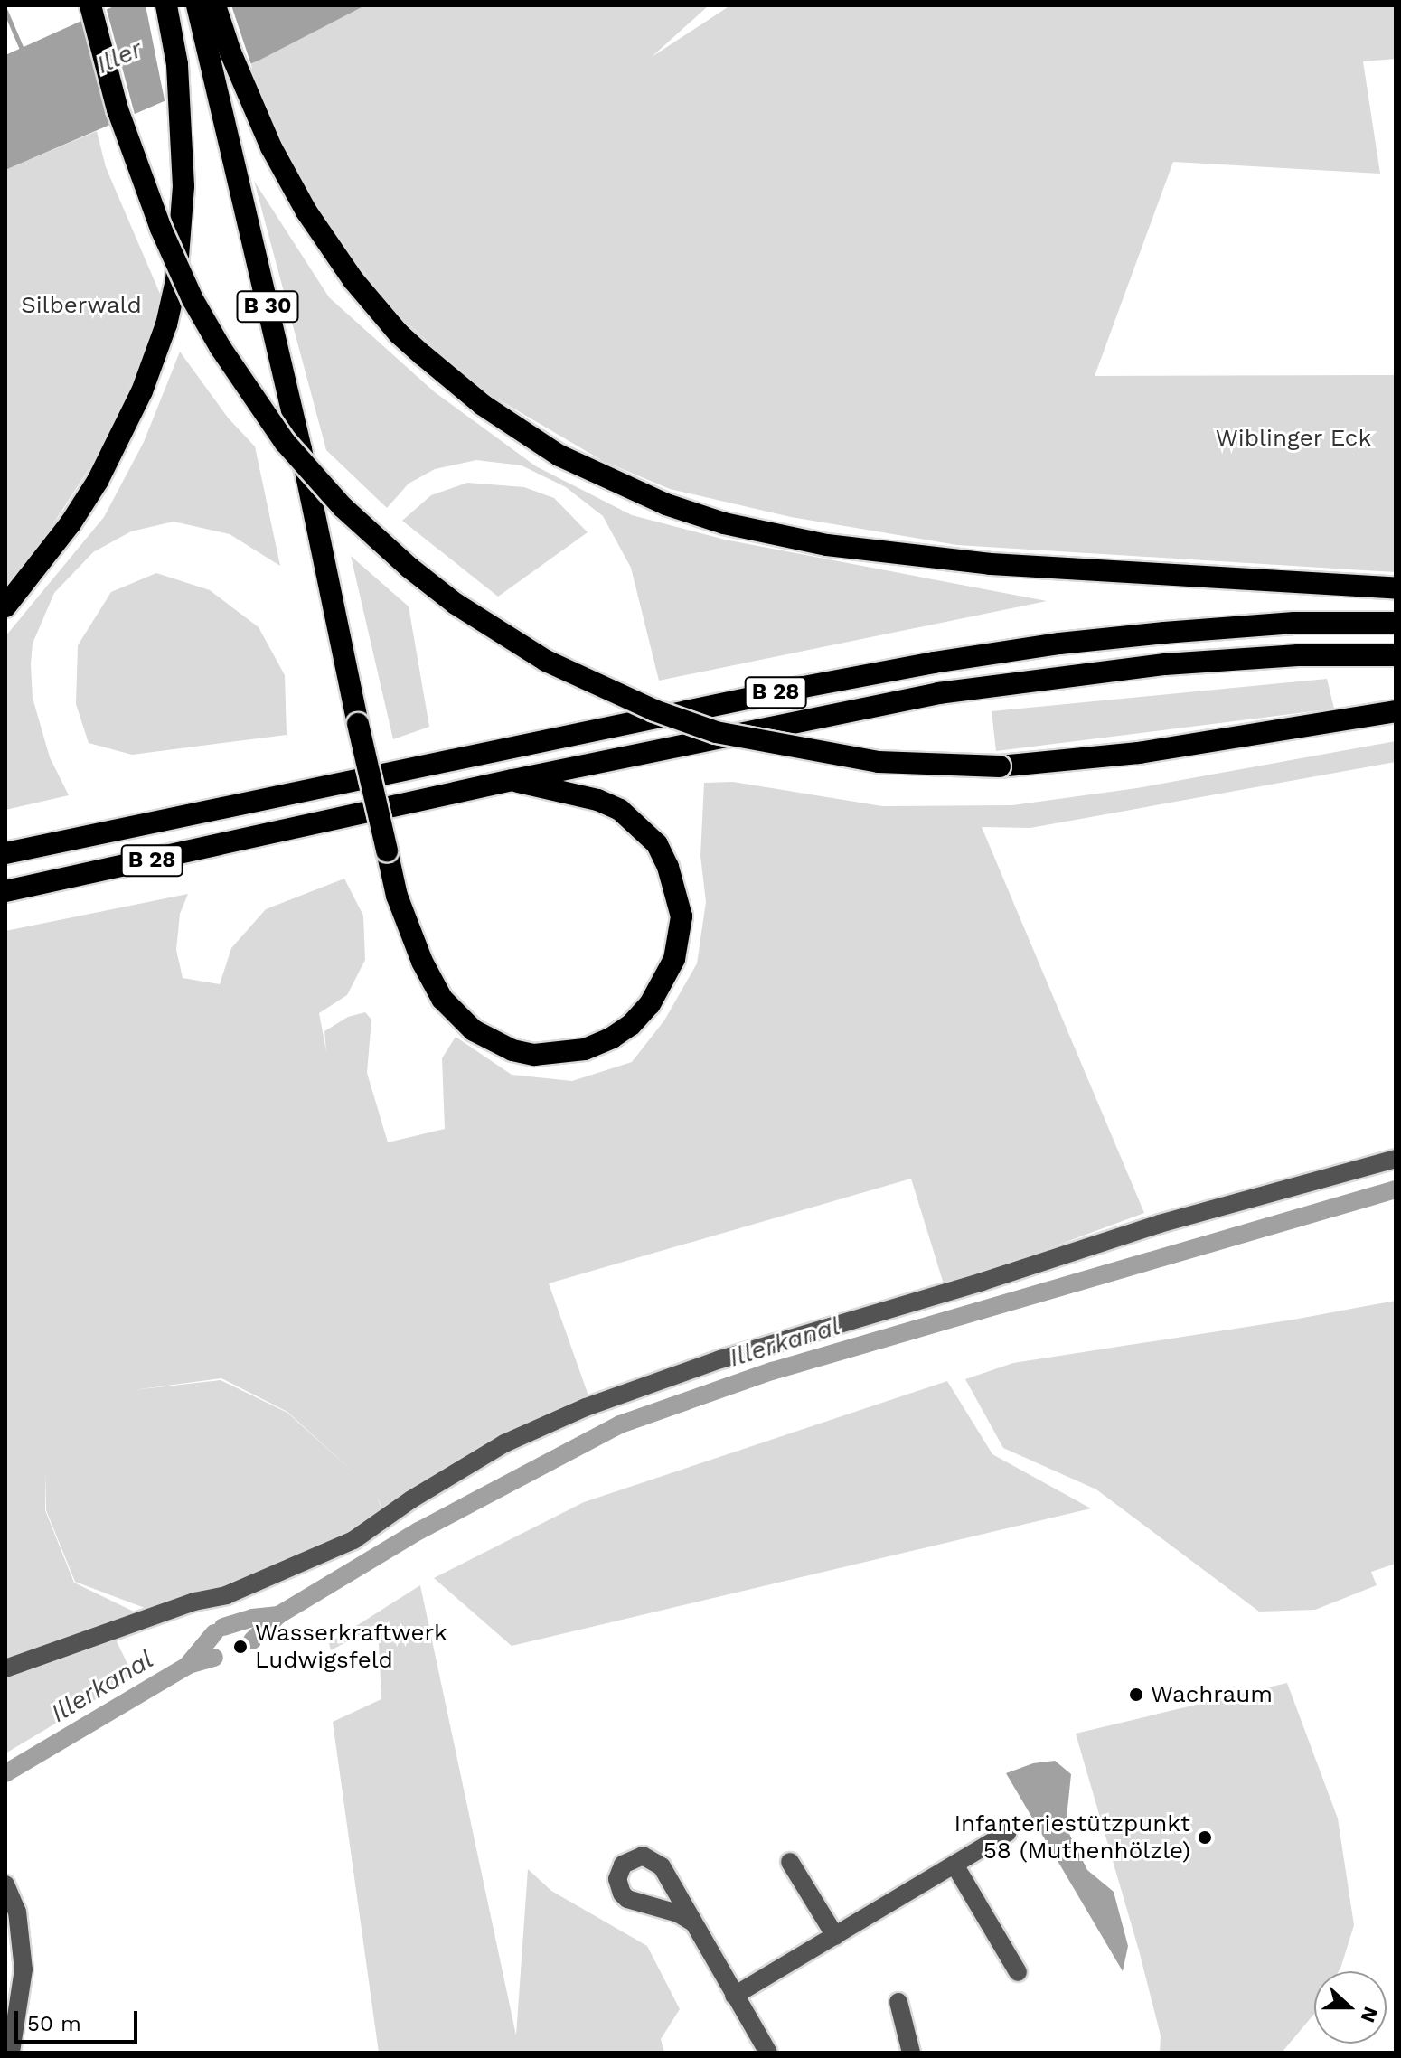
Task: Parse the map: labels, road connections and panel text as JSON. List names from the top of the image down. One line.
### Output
{"streets":{"highway":["B 30","B 28"]},"crossings":[["B 30","B 28"]],"water":["Iller","Illerkanal"],"parks":["Silberwald","Wiblinger Eck"],"places":["Wasserkraftwerk Ludwigsfeld","Wachraum","Infanteriestützpunkt 58 (Muthenhölzle)"],"scale_bar":"50 m","north":"right"}
